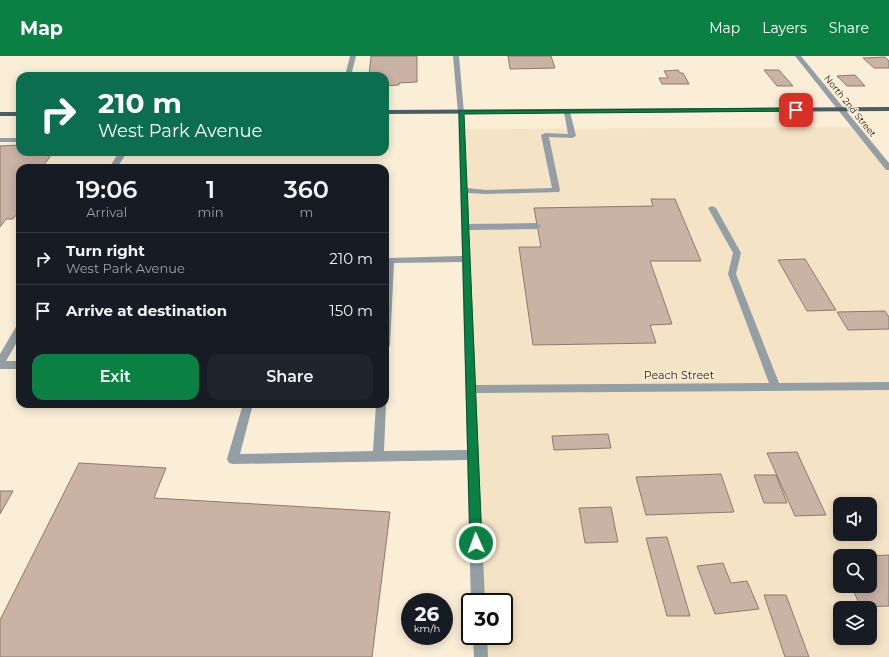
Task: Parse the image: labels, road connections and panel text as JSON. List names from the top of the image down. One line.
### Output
{"streets":{"street":["North 2nd Street","Peach Street"]},"page":{"header":"Map","nav":["Map","Layers","Share"],"turn":["210 m","West Park Avenue"],"eta":["19:06","Arrival","1","min","360","m"],"list":[{"name":"Turn right","note":"West Park Avenue","value":"210 m"},{"name":"Arrive at destination","value":"150 m"}],"buttons":["Exit","Share"],"speed":"26 km/h","limit":"30"}}
